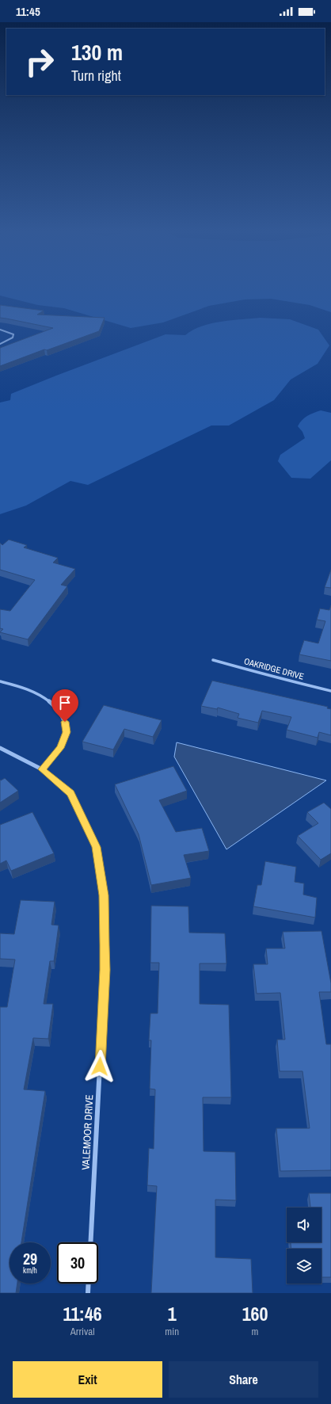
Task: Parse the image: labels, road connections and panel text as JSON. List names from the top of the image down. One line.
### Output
{"streets":{"street":["OAKRIDGE DRIVE","VALEMOOR DRIVE"]},"page":{"status":"11:45","turn":["130 m","Turn right"],"speed":"29 km/h","limit":"30","eta":["11:46","Arrival","1","min","160","m"],"buttons":["Exit","Share"]}}
